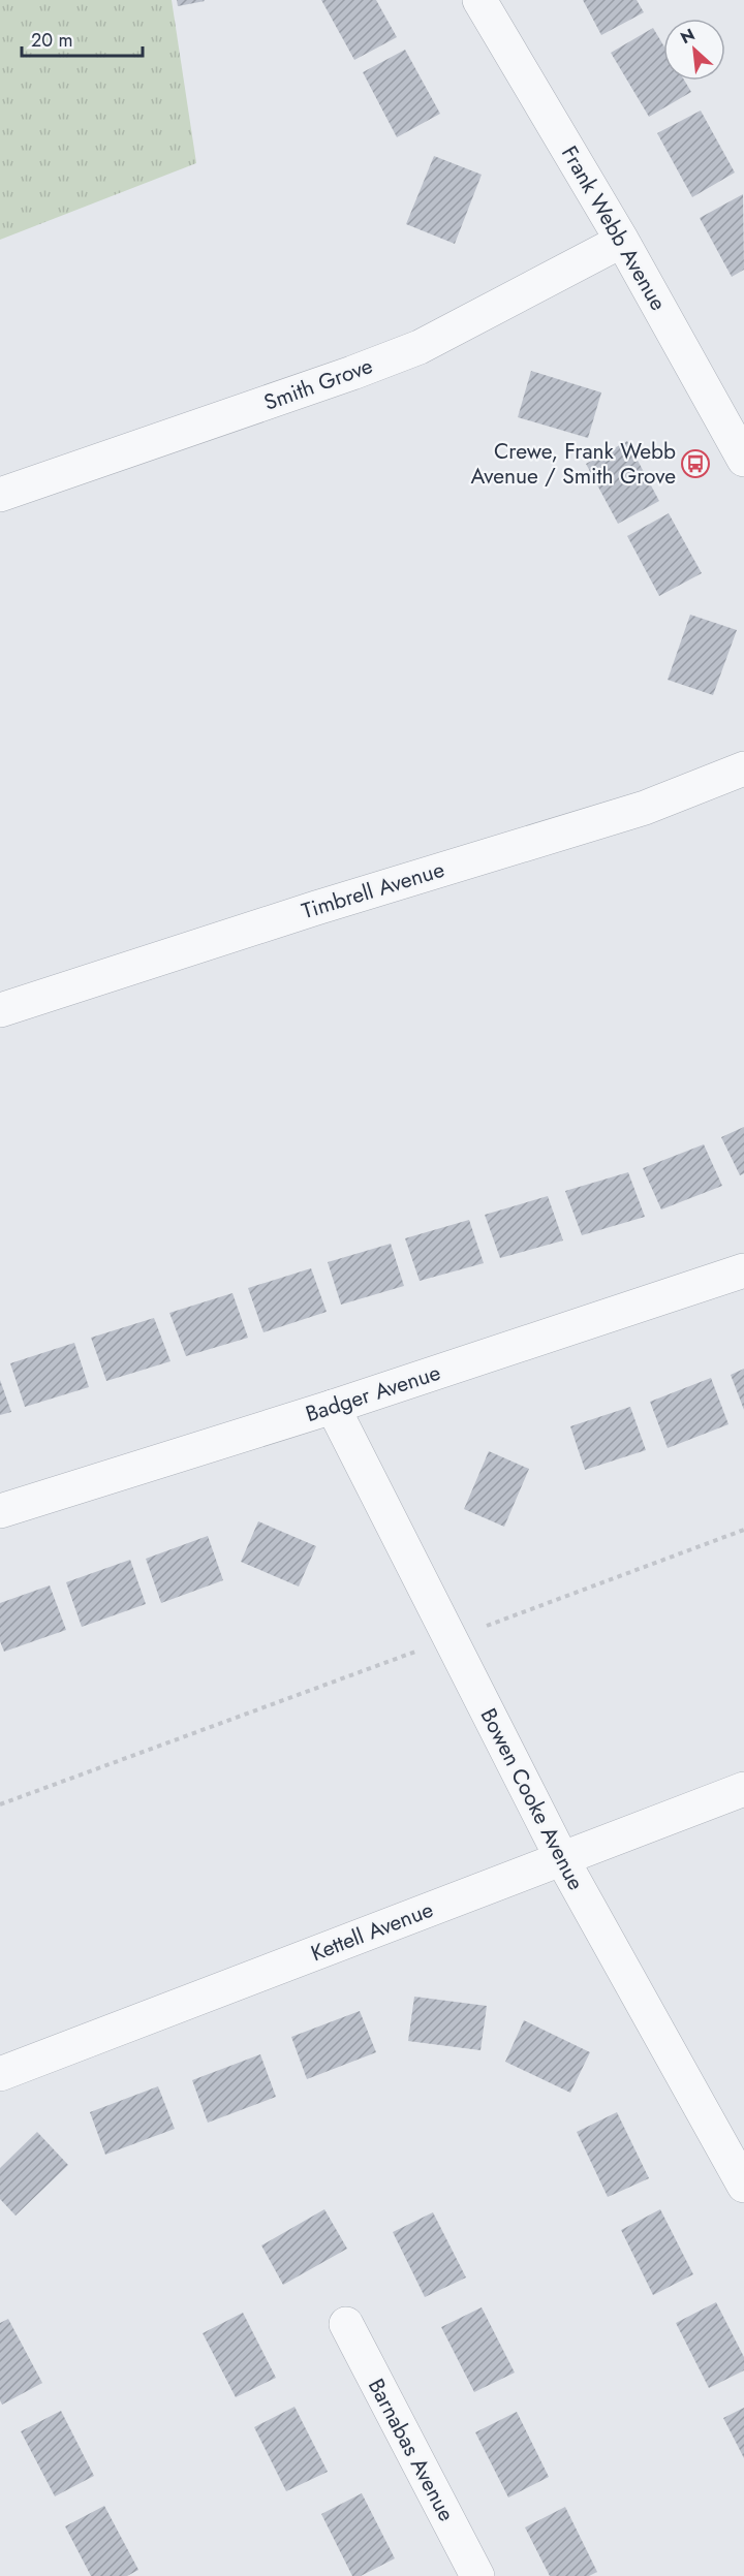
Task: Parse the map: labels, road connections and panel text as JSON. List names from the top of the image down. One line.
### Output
{"streets":{"street":["Frank Webb Avenue","Smith Grove","Timbrell Avenue","Badger Avenue","Bowen Cooke Avenue","Kettell Avenue","Barnabas Avenue"]},"crossings":[["Frank Webb Avenue","Smith Grove"],["Badger Avenue","Bowen Cooke Avenue"],["Bowen Cooke Avenue","Kettell Avenue"]],"places":{"bus stop":["Crewe, Frank Webb Avenue / Smith Grove"]},"scale_bar":"20 m","north":"top left"}
